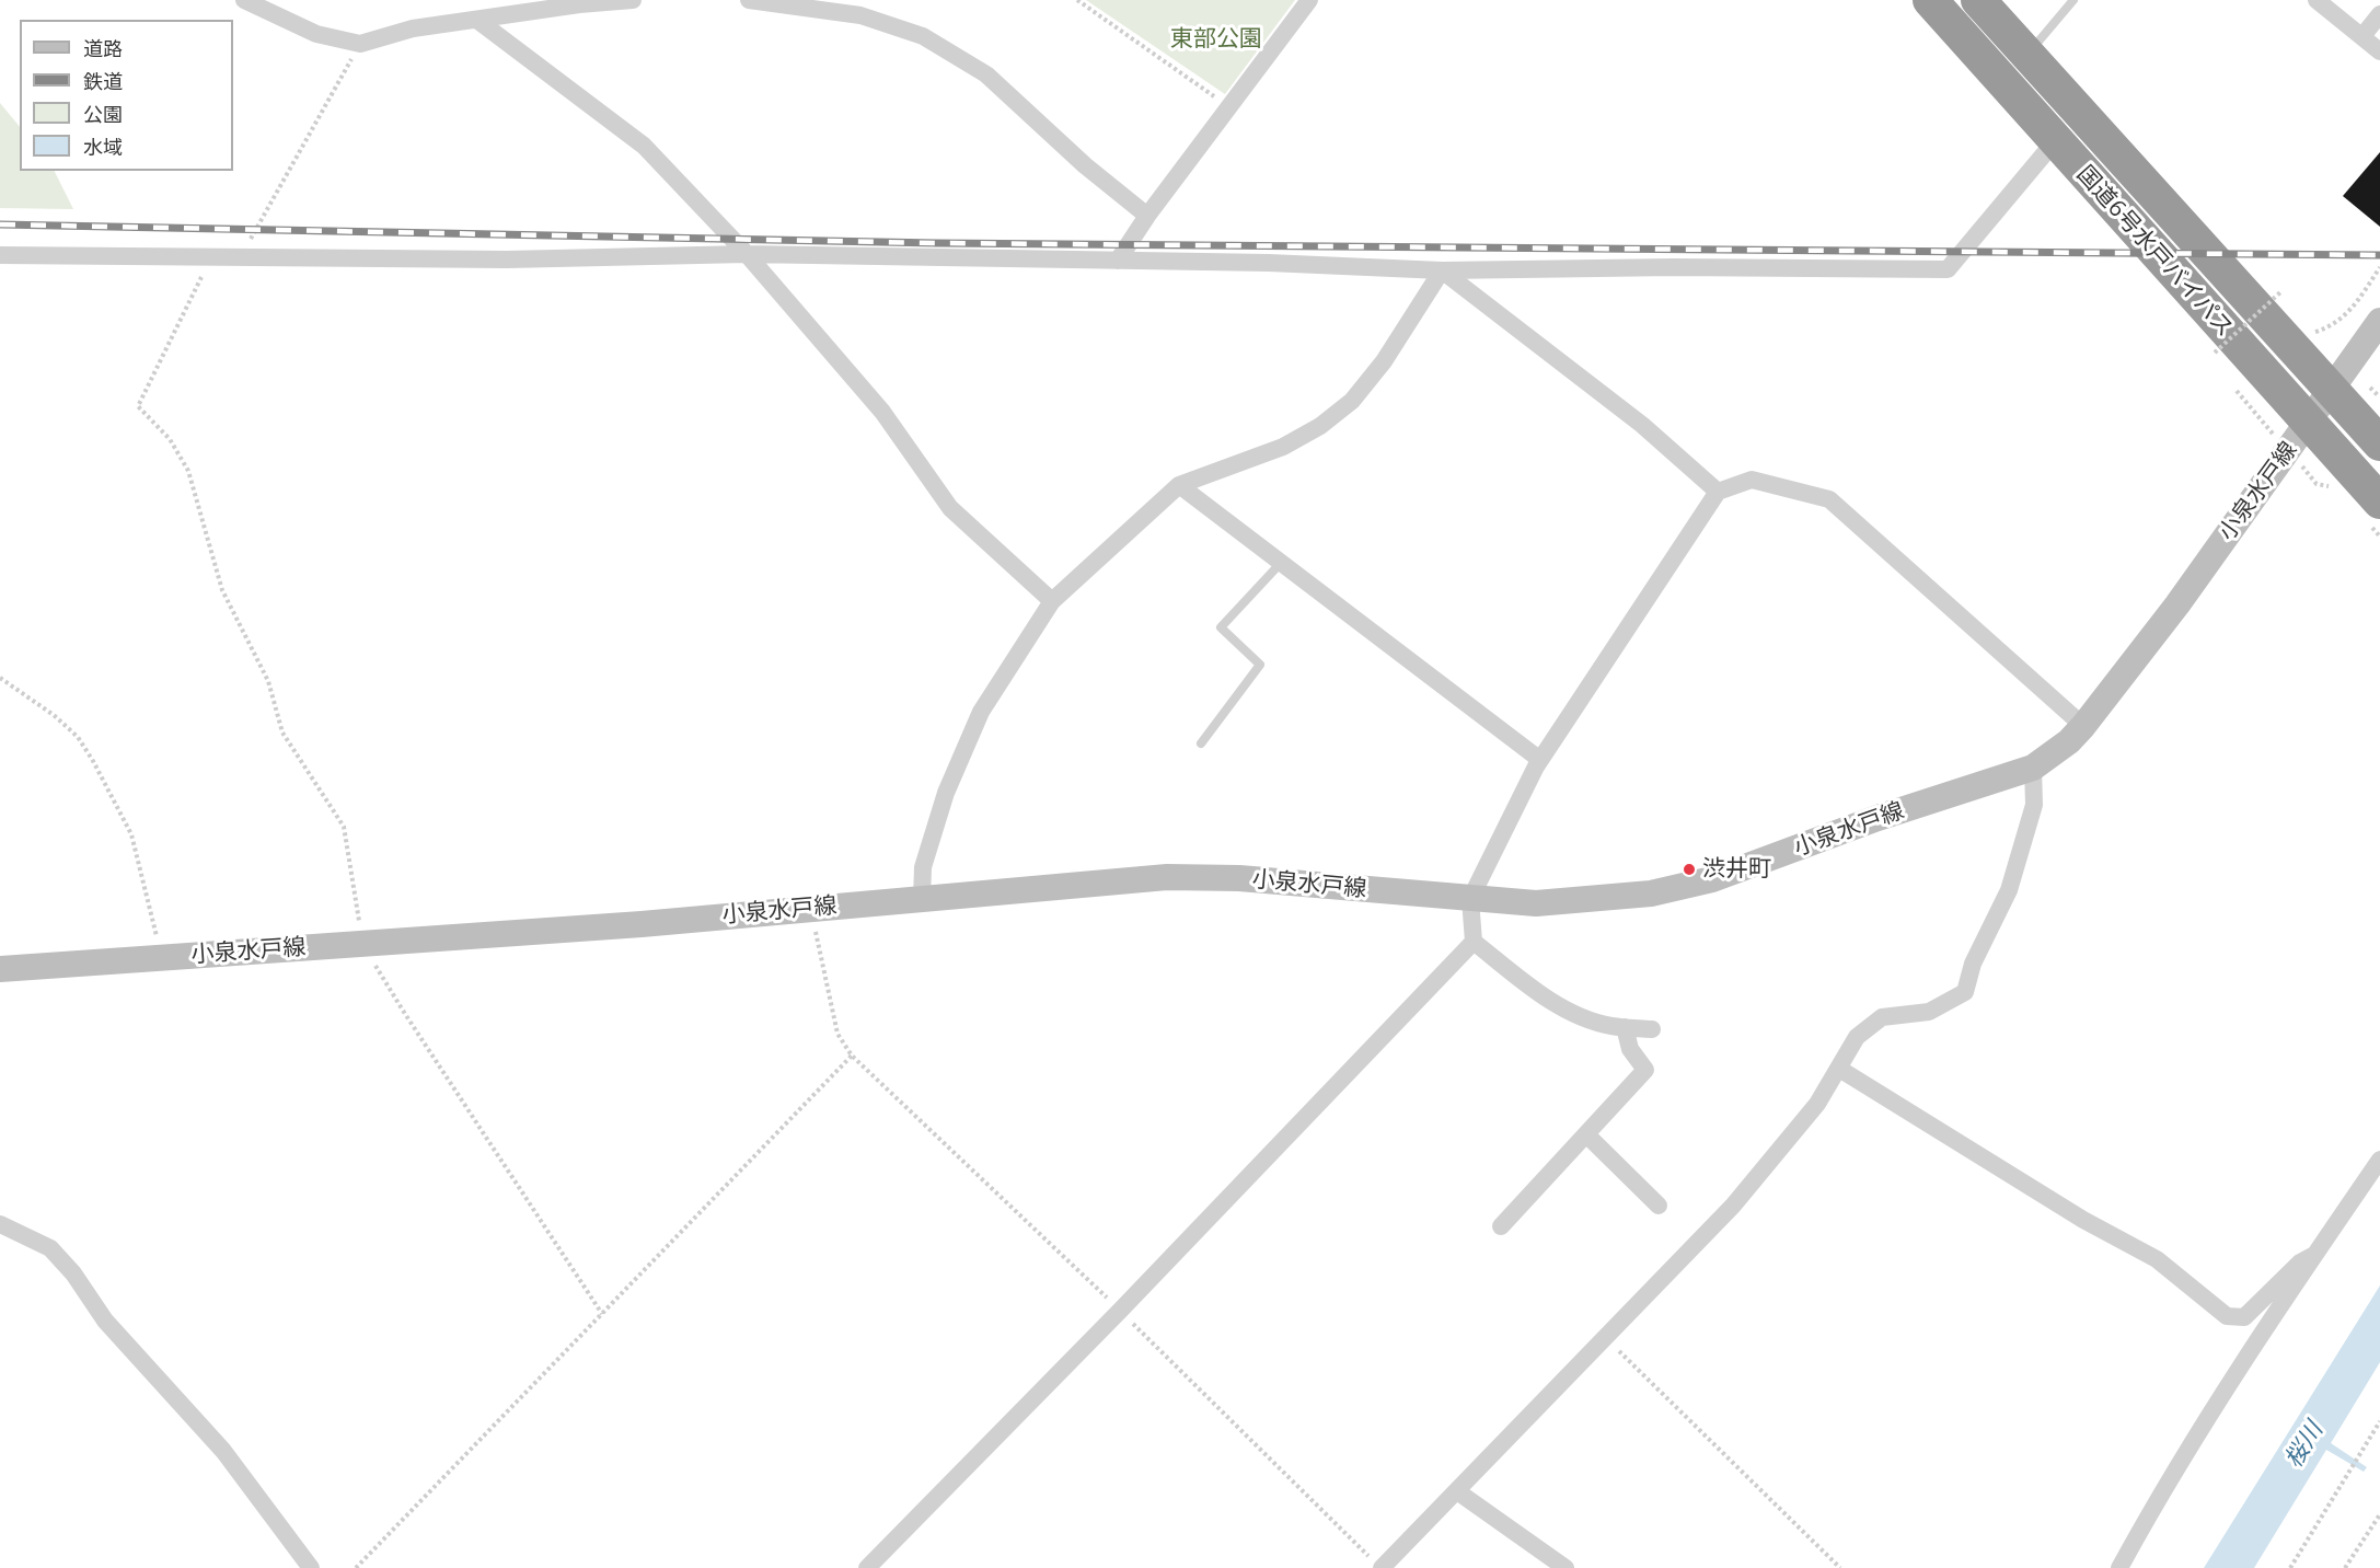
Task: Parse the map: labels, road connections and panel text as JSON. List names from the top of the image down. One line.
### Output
{"streets":{"highway":["国道6号水戸バイパス"],"main road":["小泉水戸線"]},"crossings":[["国道6号水戸バイパス","小泉水戸線"]],"water":["桜川"],"parks":["東部公園"],"places":["渋井町"],"legend":["道路","鉄道","公園","水域"]}
